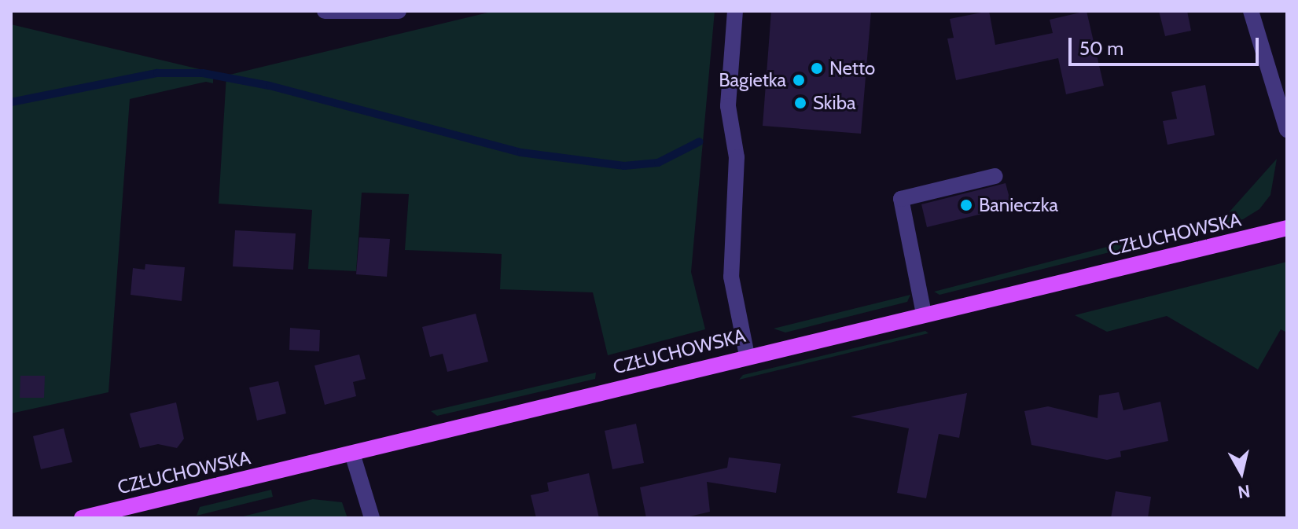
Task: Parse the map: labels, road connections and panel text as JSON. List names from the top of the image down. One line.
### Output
{"streets":{"main road":["CZŁUCHOWSKA"]},"places":["Netto","Bagietka","Skiba","Banieczka"],"scale_bar":"50 m","north":"bottom"}
